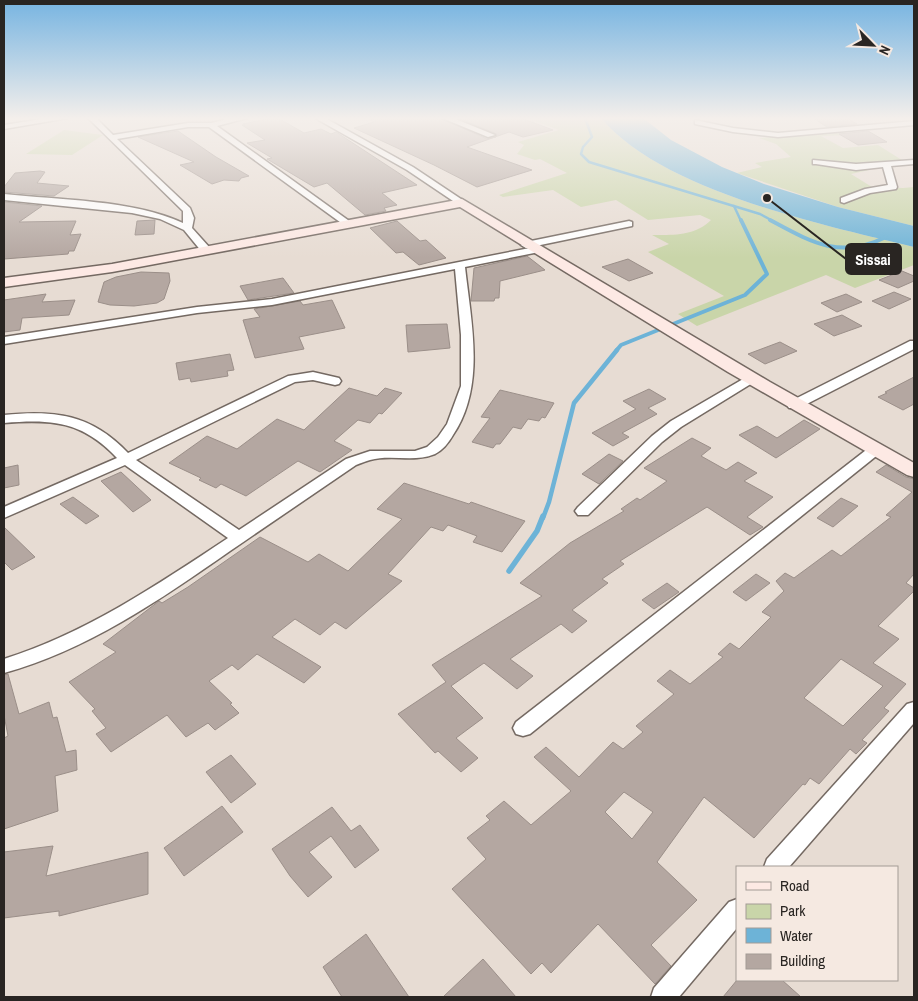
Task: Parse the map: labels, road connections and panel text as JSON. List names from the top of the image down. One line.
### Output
{"places":["Sissai"],"legend":["Road","Park","Water","Building"],"north":"bottom right"}
